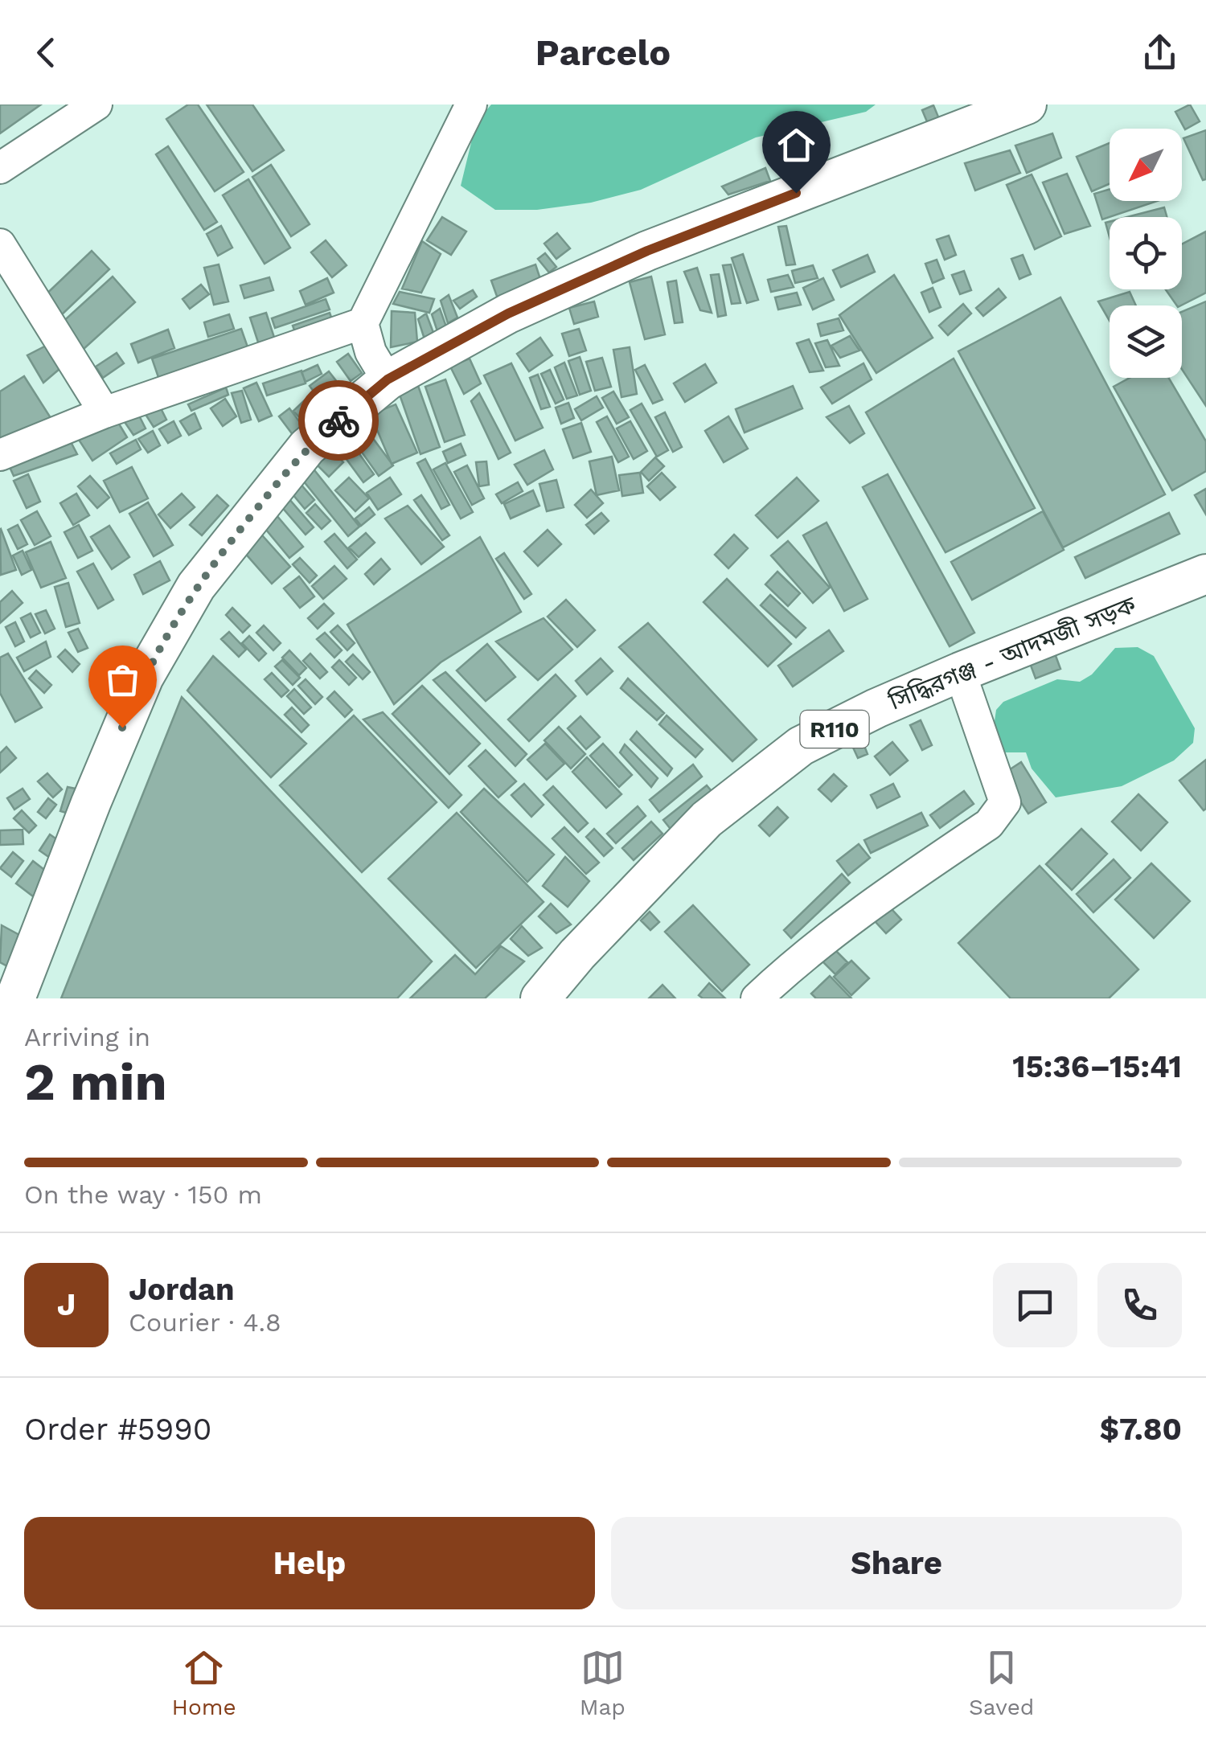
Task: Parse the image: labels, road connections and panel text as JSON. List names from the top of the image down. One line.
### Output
{"streets":{"main road":["সিদ্ধিরগঞ্জ - আদমজী সড়ক","R110"]},"north":"bottom left","page":{"header":"Parcelo","heading":["2 min","Arriving in","15:36–15:41"],"panel":["Jordan","Courier · 4.8","Order #5990","$7.80"],"bar":"On the way · 150 m","round":"J","buttons":["Help","Share"],"tabs":["Home","Map","Saved"]}}
